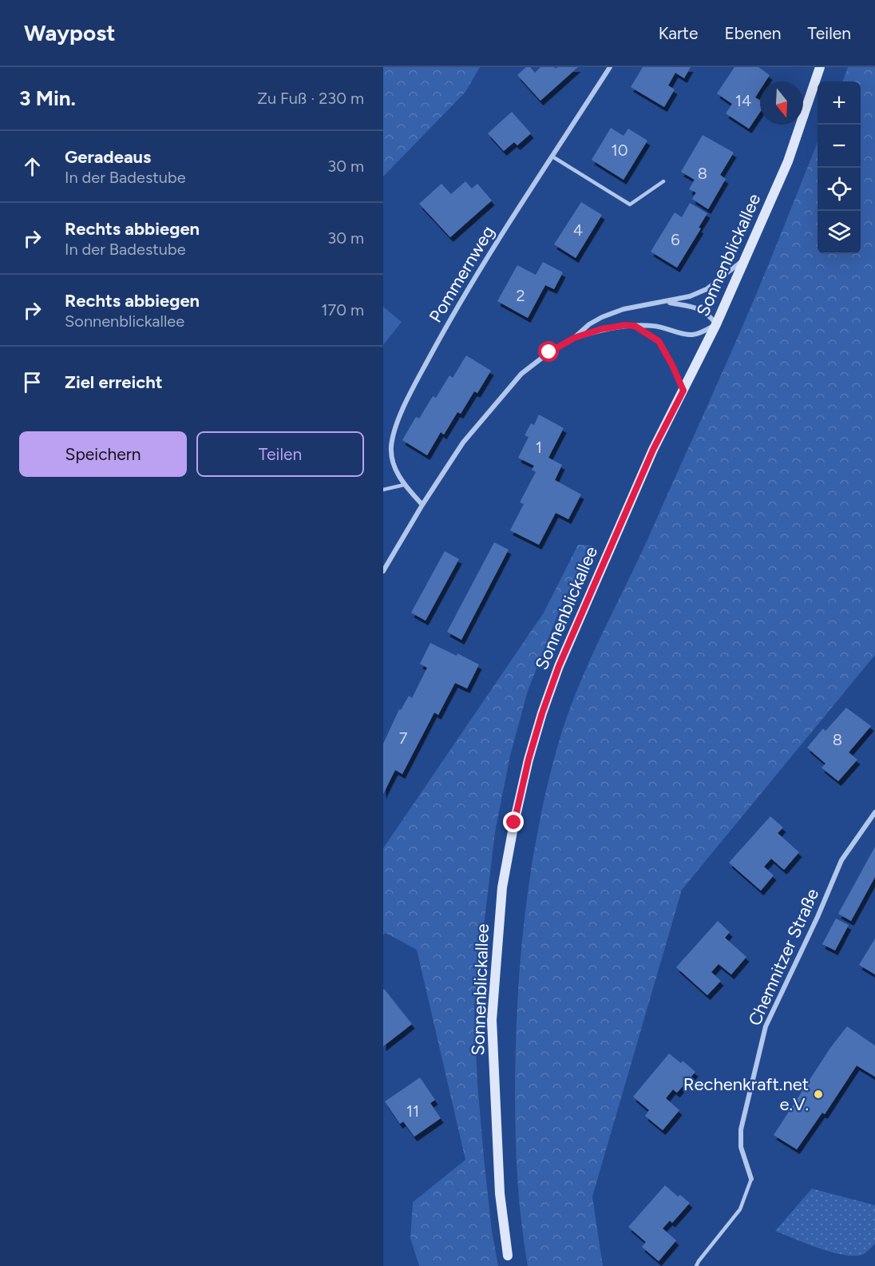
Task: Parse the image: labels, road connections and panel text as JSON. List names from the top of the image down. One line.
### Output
{"streets":{"main road":["Sonnenblickallee"],"street":["Pommernweg","Chemnitzer Straße"]},"places":["Rechenkraft.net e.V."],"house_numbers":["14","10","8","4","6","2","1","7","8","11"],"north":"bottom","page":{"header":"Waypost","nav":["Karte","Ebenen","Teilen"],"heading":["3 Min.","Zu Fuß · 230 m"],"map_buttons":["+","−"],"list":[["Geradeaus","In der Badestube","30 m"],["Rechts abbiegen","In der Badestube","30 m"],["Rechts abbiegen","Sonnenblickallee","170 m"],"Ziel erreicht"],"buttons":["Speichern","Teilen"]}}
